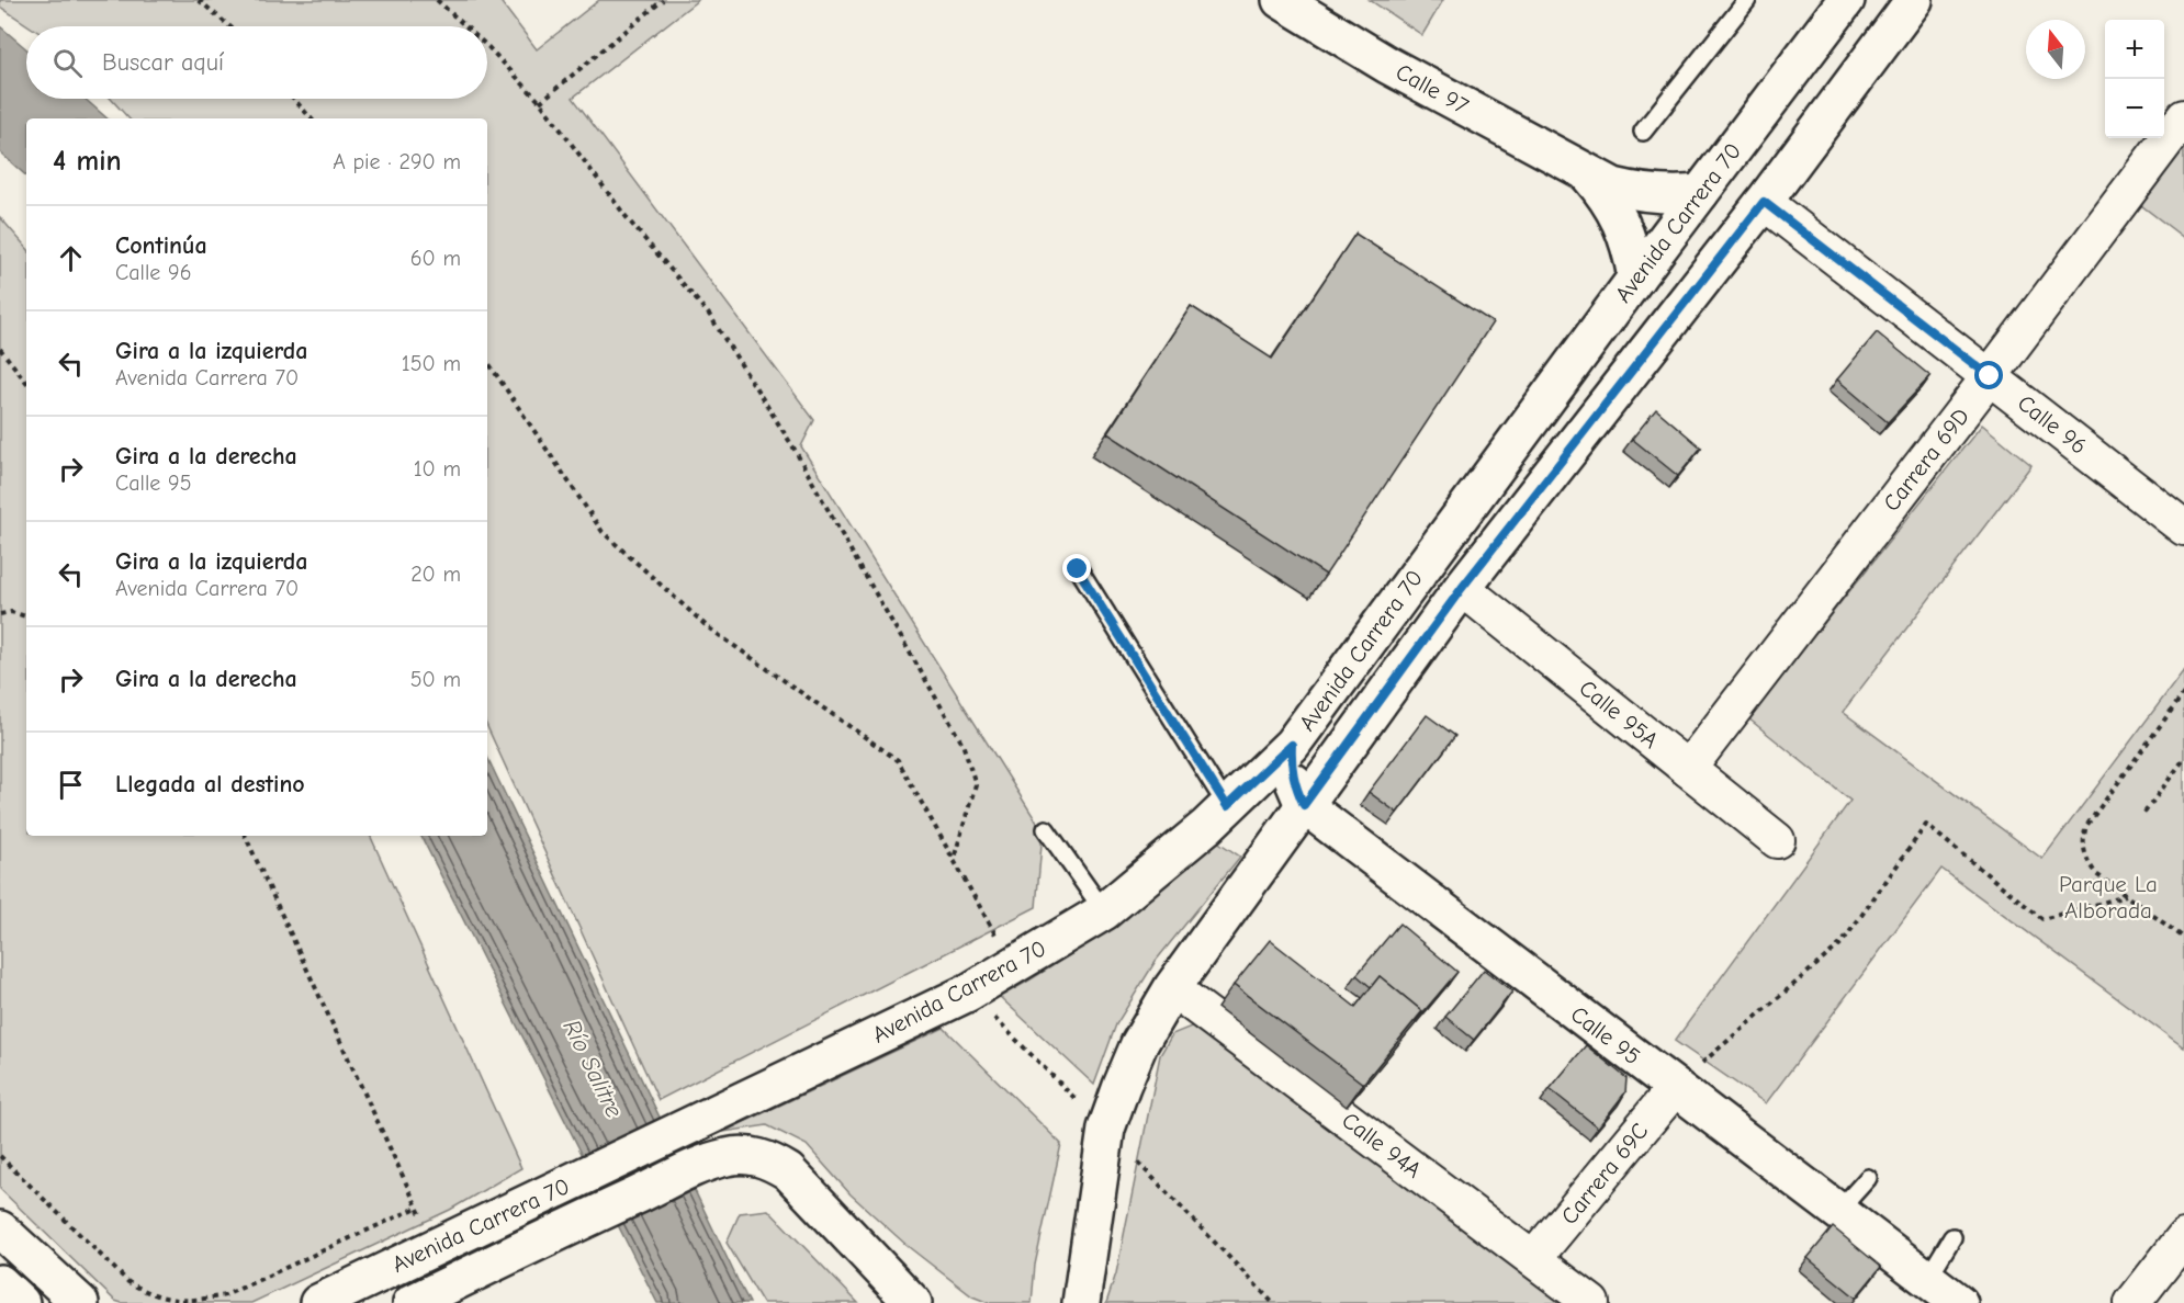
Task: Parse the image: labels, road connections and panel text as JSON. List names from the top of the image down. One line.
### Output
{"streets":{"street":["Calle 97","Avenida Carrera 70","Calle 96","Carrera 69D","Calle 95A","Calle 95","Calle 94A","Carrera 69C"]},"crossings":[["Calle 97","Avenida Carrera 70"],["Avenida Carrera 70","Calle 96"],["Avenida Carrera 70","Calle 95A"],["Avenida Carrera 70","Calle 95"],["Avenida Carrera 70","Calle 94A"],["Calle 96","Carrera 69D"],["Carrera 69D","Calle 95A"],["Calle 95","Carrera 69C"],["Calle 94A","Carrera 69C"]],"water":["Río Salitre"],"parks":["Parque La Alborada"],"north":"top","page":{"map_buttons":["+","−"],"search":"Buscar aquí","heading":["4 min","A pie · 290 m"],"list":[["Continúa","Calle 96","60 m"],["Gira a la izquierda","Avenida Carrera 70","150 m"],["Gira a la derecha","Calle 95","10 m"],["Gira a la izquierda","Avenida Carrera 70","20 m"],["Gira a la derecha","50 m"],"Llegada al destino"]}}
